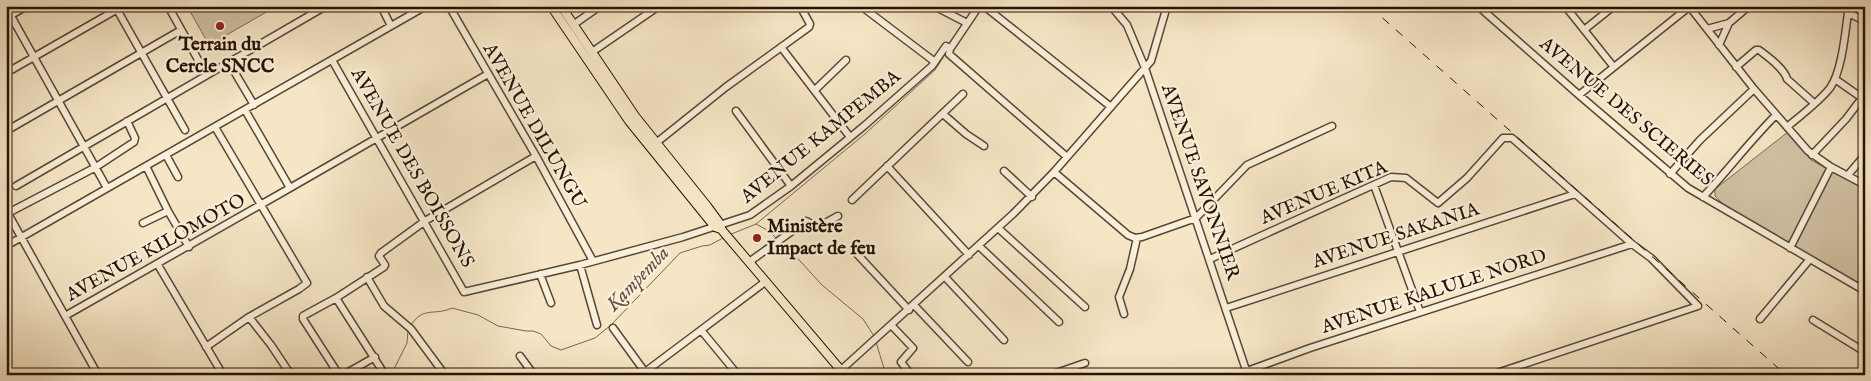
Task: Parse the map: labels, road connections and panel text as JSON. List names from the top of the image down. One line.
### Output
{"streets":{"street":["AVENUE DES SCIERIES","AVENUE DILUNGU","AVENUE KAMPEMBA","AVENUE DES BOISSONS","AVENUE SAVONNIER","AVENUE KITA","AVENUE SAKANIA","AVENUE KILOMOTO","AVENUE KALULE NORD"]},"crossings":[["AVENUE DILUNGU","AVENUE KAMPEMBA"],["AVENUE KAMPEMBA","AVENUE DES BOISSONS"],["AVENUE DES BOISSONS","AVENUE KILOMOTO"],["AVENUE SAVONNIER","AVENUE KITA"],["AVENUE SAVONNIER","AVENUE SAKANIA"],["AVENUE SAVONNIER","AVENUE KALULE NORD"],["AVENUE KITA","AVENUE SAKANIA"]],"water":["Kampemba"],"places":["Terrain du Cercle SNCC","Ministère Impact de feu"]}
